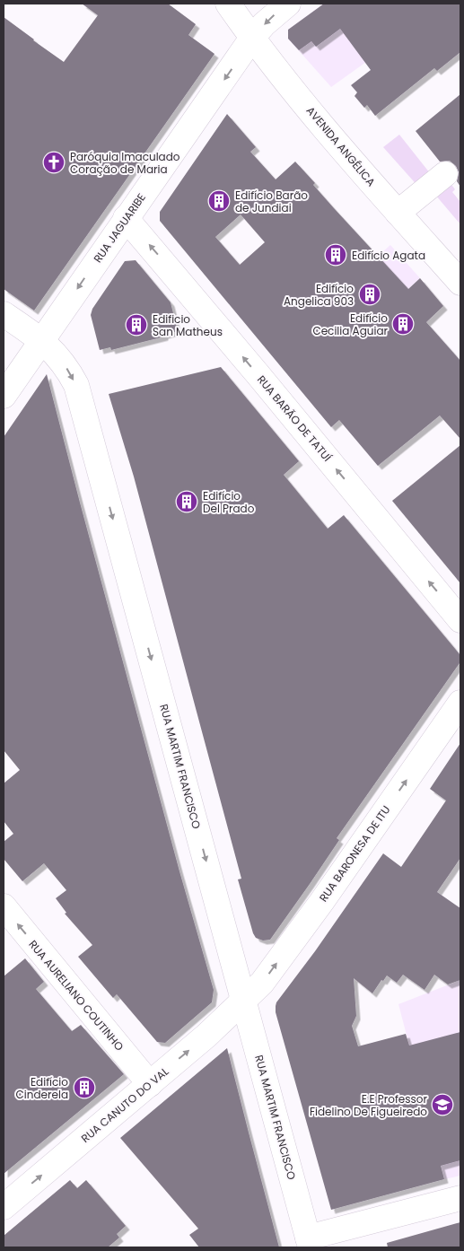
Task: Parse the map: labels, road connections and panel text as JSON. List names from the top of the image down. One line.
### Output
{"streets":{"street":["AVENIDA ANGÉLICA","RUA JAGUARIBE","RUA BARÃO DE TATUÍ","RUA MARTIM FRANCISCO","RUA BARONESA DE ITU","RUA AURELIANO COUTINHO","RUA CANUTO DO VAL"]},"crossings":[["AVENIDA ANGÉLICA","RUA JAGUARIBE"],["RUA JAGUARIBE","RUA BARÃO DE TATUÍ"],["RUA JAGUARIBE","RUA MARTIM FRANCISCO"],["RUA MARTIM FRANCISCO","RUA BARONESA DE ITU"],["RUA MARTIM FRANCISCO","RUA CANUTO DO VAL"],["RUA BARONESA DE ITU","RUA CANUTO DO VAL"],["RUA AURELIANO COUTINHO","RUA CANUTO DO VAL"]],"one_way":["RUA JAGUARIBE","RUA BARÃO DE TATUÍ","RUA MARTIM FRANCISCO","RUA BARONESA DE ITU","RUA AURELIANO COUTINHO","RUA CANUTO DO VAL"],"places":{"church":["Paróquia Imaculado Coração de Maria"],"building":["Edifício Barão de Jundiai","Edifício Agata","Edifício Angelica 903","Edifício Cecilia Aguiar","Edificio San Matheus","Edifício Del Prado","Edifício Cinderela"],"school or university":["E.E Professor Fidelino De Figueiredo"]}}
